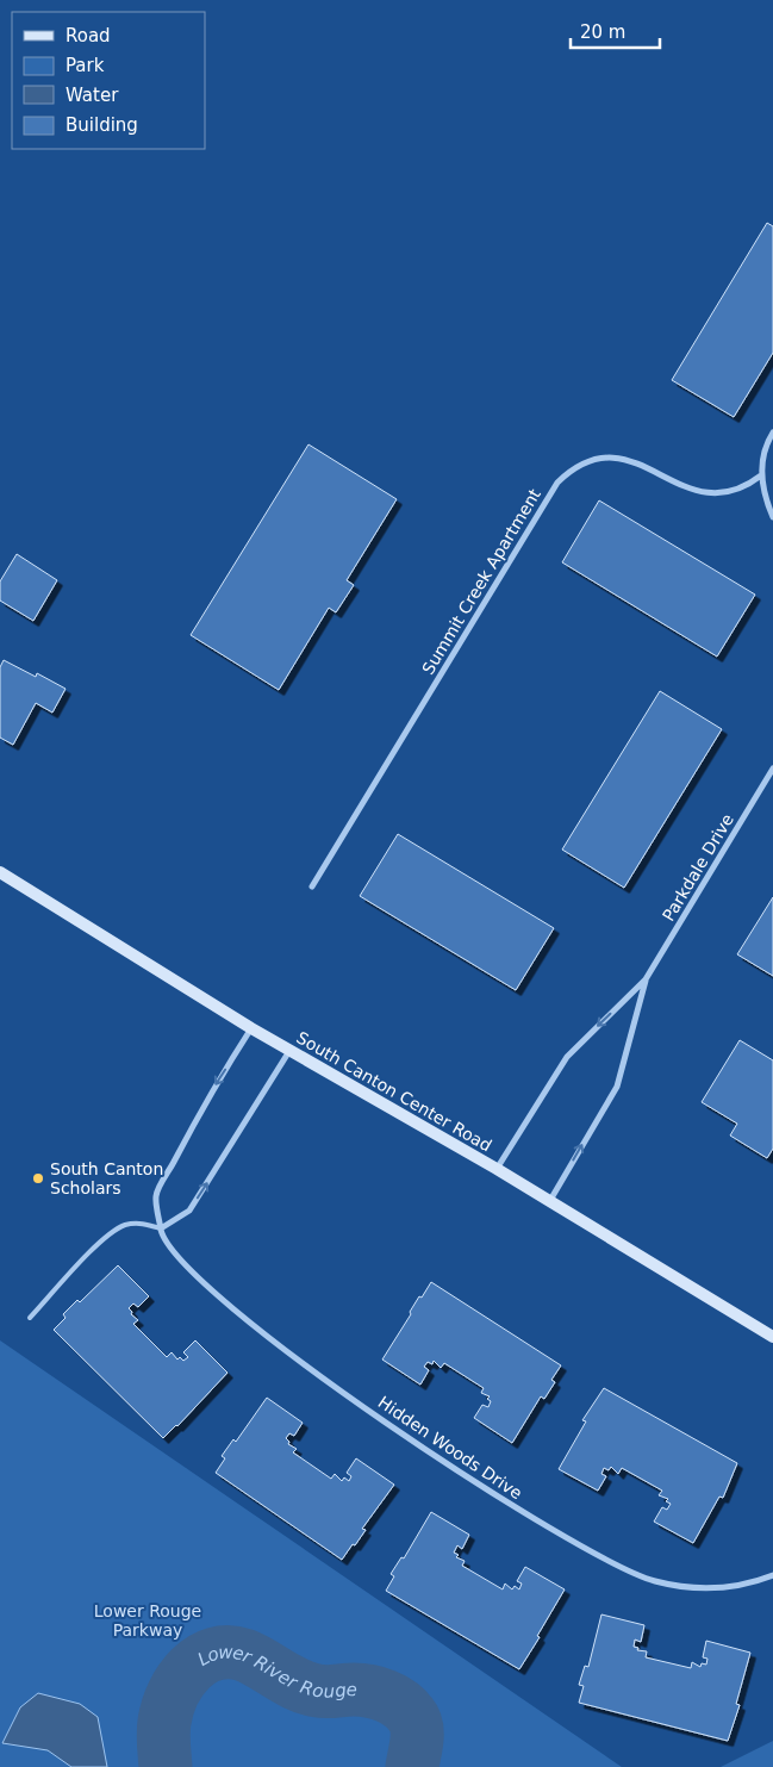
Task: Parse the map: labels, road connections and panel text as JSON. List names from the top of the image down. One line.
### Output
{"streets":{"main road":["South Canton Center Road"],"street":["Summit Creek Apartment","Parkdale Drive","Hidden Woods Drive"]},"crossings":[["Parkdale Drive","South Canton Center Road"],["South Canton Center Road","Hidden Woods Drive"]],"water":["Lower River Rouge"],"parks":["Lower Rouge Parkway"],"places":["South Canton Scholars"],"legend":["Road","Park","Water","Building"],"scale_bar":"20 m"}
